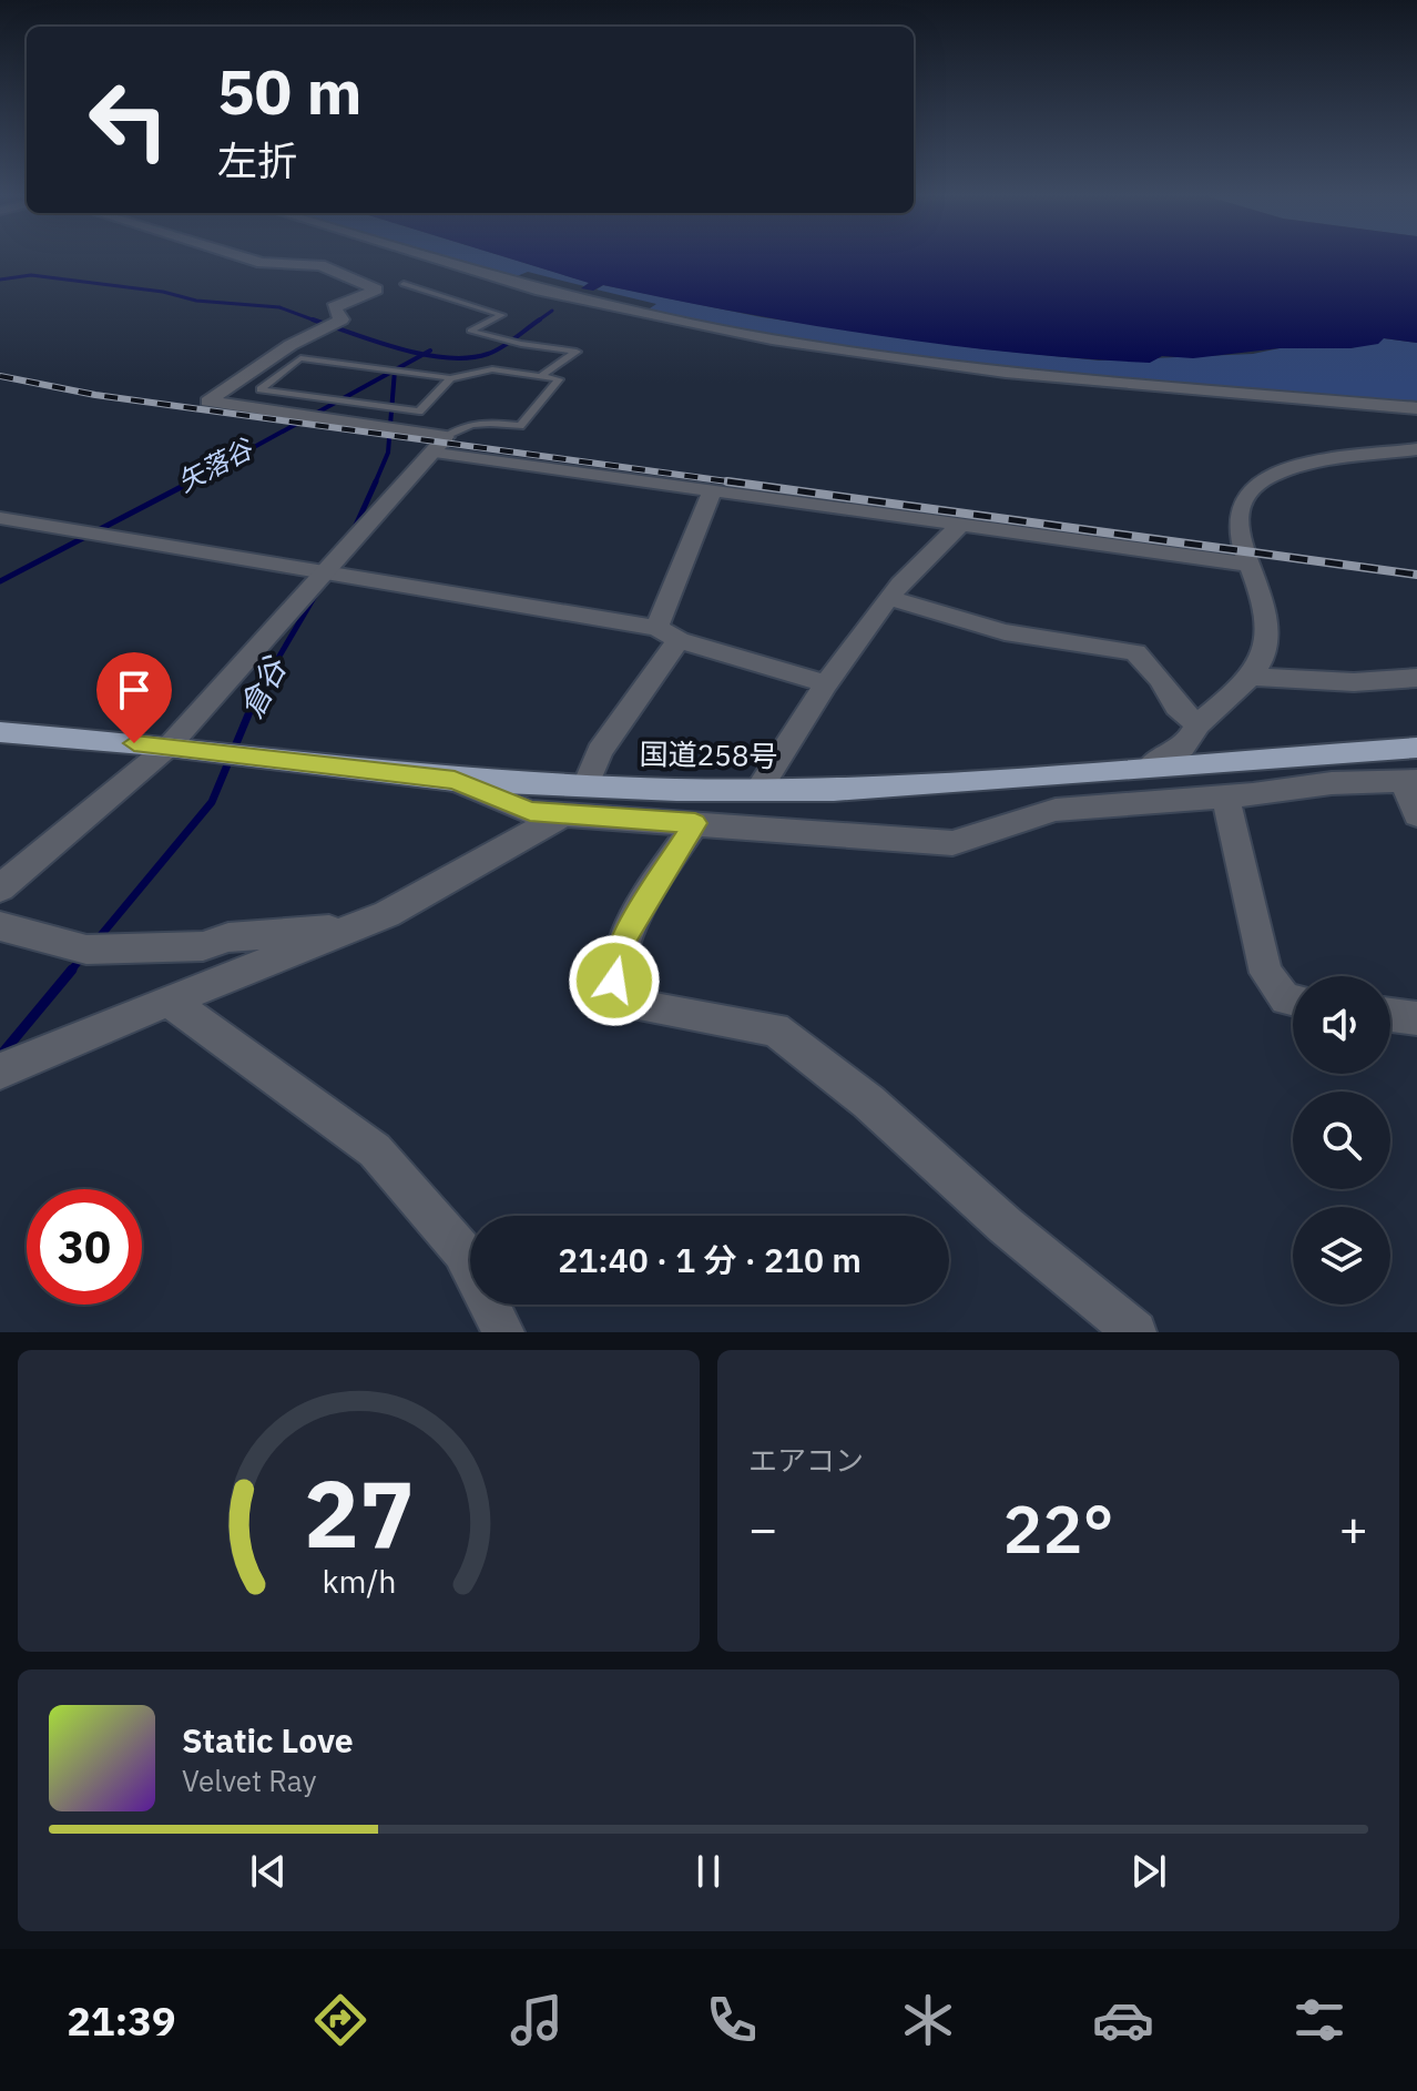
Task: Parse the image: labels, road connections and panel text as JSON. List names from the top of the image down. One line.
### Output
{"streets":{"highway":["国道258号"]},"water":["矢落谷","倉谷"],"page":{"turn":["50 m","左折"],"limit":"30","trip":"21:40 · 1 分 · 210 m","tile":"エアコン","heat":["−","22°","+"],"song":["Static Love","Velvet Ray"],"tabs":"21:39","gauge":["27","km/h"]}}
